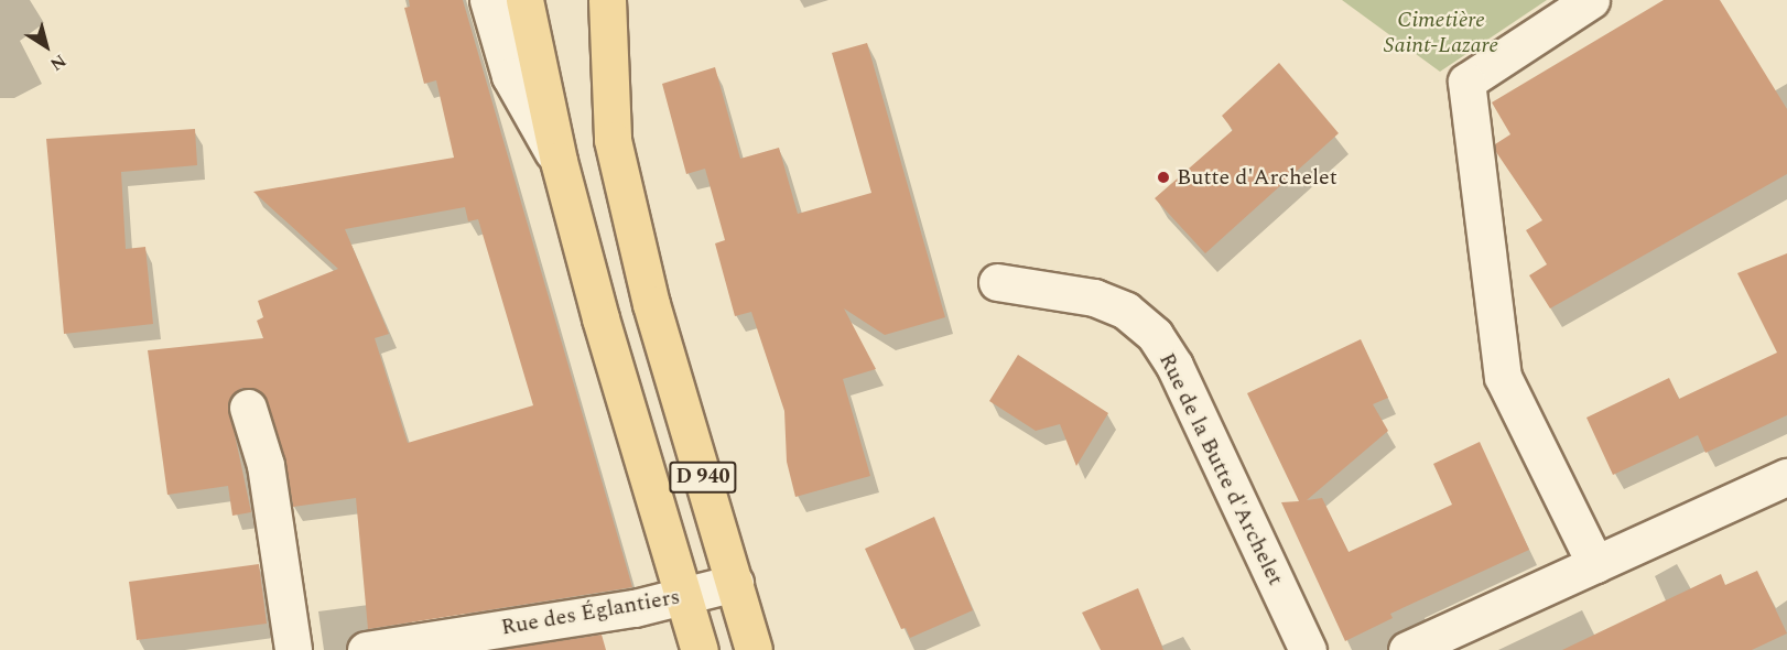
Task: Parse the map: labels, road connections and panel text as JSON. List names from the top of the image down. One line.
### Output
{"streets":{"main road":["D 940"],"street":["Rue de la Butte d'Archelet","Rue des Églantiers"]},"crossings":[["D 940","Rue des Églantiers"]],"parks":["Cimetière Saint-Lazare"],"places":["Butte d'Archelet"],"north":"bottom right"}
